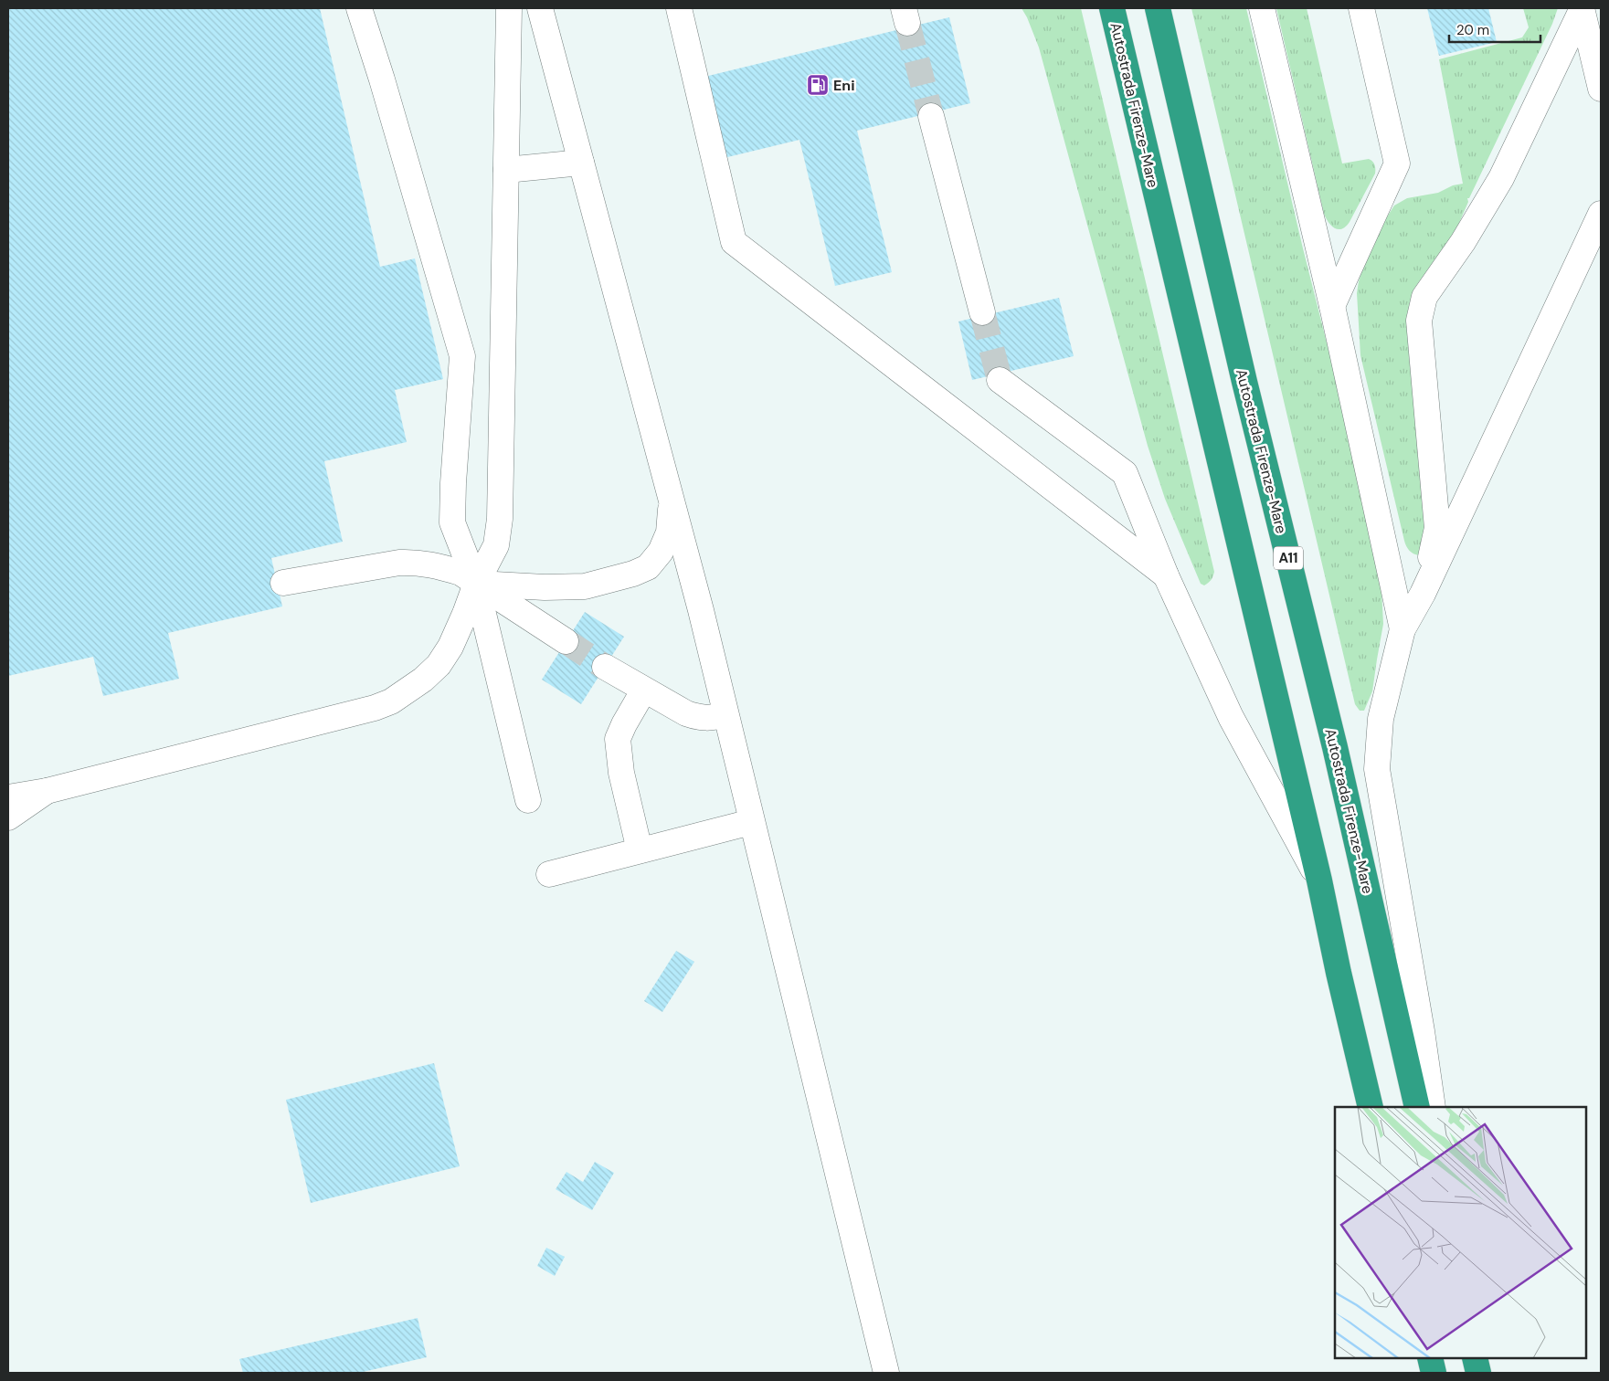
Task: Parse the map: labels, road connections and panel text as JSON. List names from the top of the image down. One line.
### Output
{"streets":{"highway":["Autostrada Firenze-Mare","A11"]},"places":{"fuel station":["Eni"]},"scale_bar":"20 m"}
